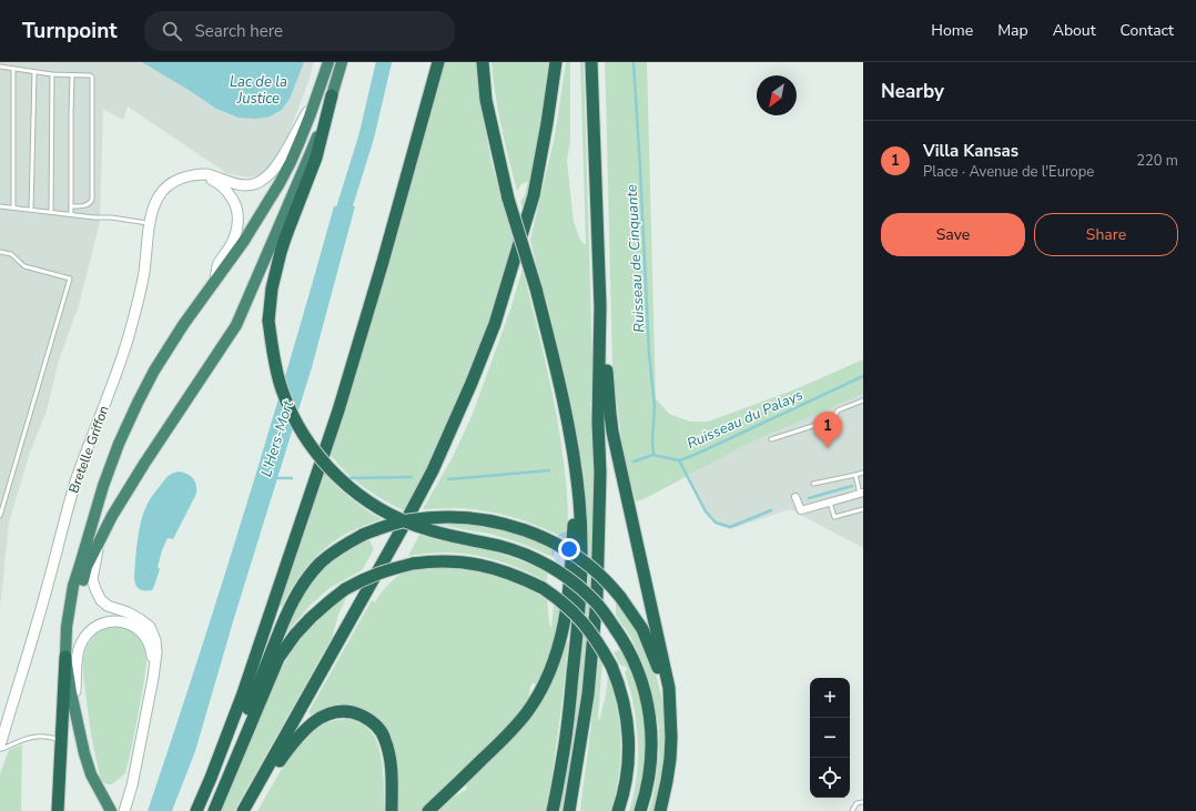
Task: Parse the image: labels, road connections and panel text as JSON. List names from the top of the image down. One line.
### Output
{"streets":{"main road":["Bretelle Griffon"]},"water":["Lac de la Justice","Ruisseau de Cinquante","Ruisseau du Palays","L'Hers-Mort"],"north":"bottom left","page":{"header":"Turnpoint","search":"Search here","nav":["Home","Map","About","Contact"],"heading":"Nearby","list":[{"mark":"1","name":"Villa Kansas","note":"Place · Avenue de l'Europe","value":"220 m"}],"buttons":["Save","Share"],"pins":"1","map_buttons":["+","−"]}}
